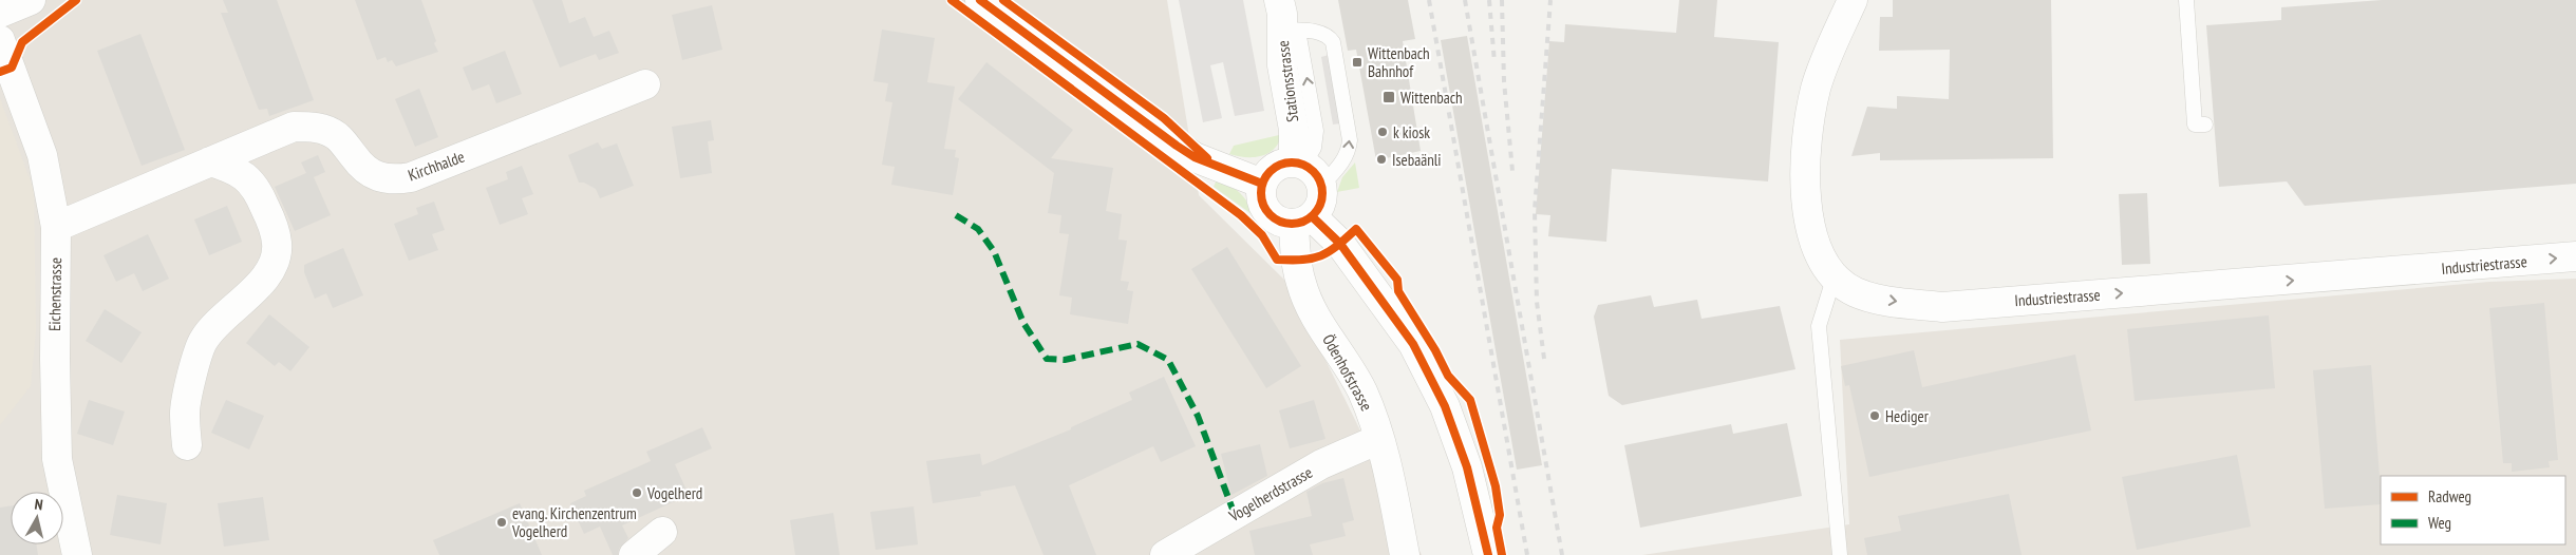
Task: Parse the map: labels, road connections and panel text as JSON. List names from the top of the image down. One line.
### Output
{"streets":{"street":["Stationsstrasse","Kirchhalde","Industriestrasse","Eichenstrasse","Ödenhofstrasse","Vogelherdstrasse"]},"crossings":[["Stationsstrasse","Ödenhofstrasse"],["Kirchhalde","Eichenstrasse"],["Ödenhofstrasse","Vogelherdstrasse"]],"one_way":["Industriestrasse"],"places":{"transit":["Wittenbach Bahnhof","Wittenbach"],"other":["k kiosk","Isebaänli","Hediger","Vogelherd","evang. Kirchenzentrum Vogelherd"]},"legend":["Radweg","Weg"],"north":"top"}
